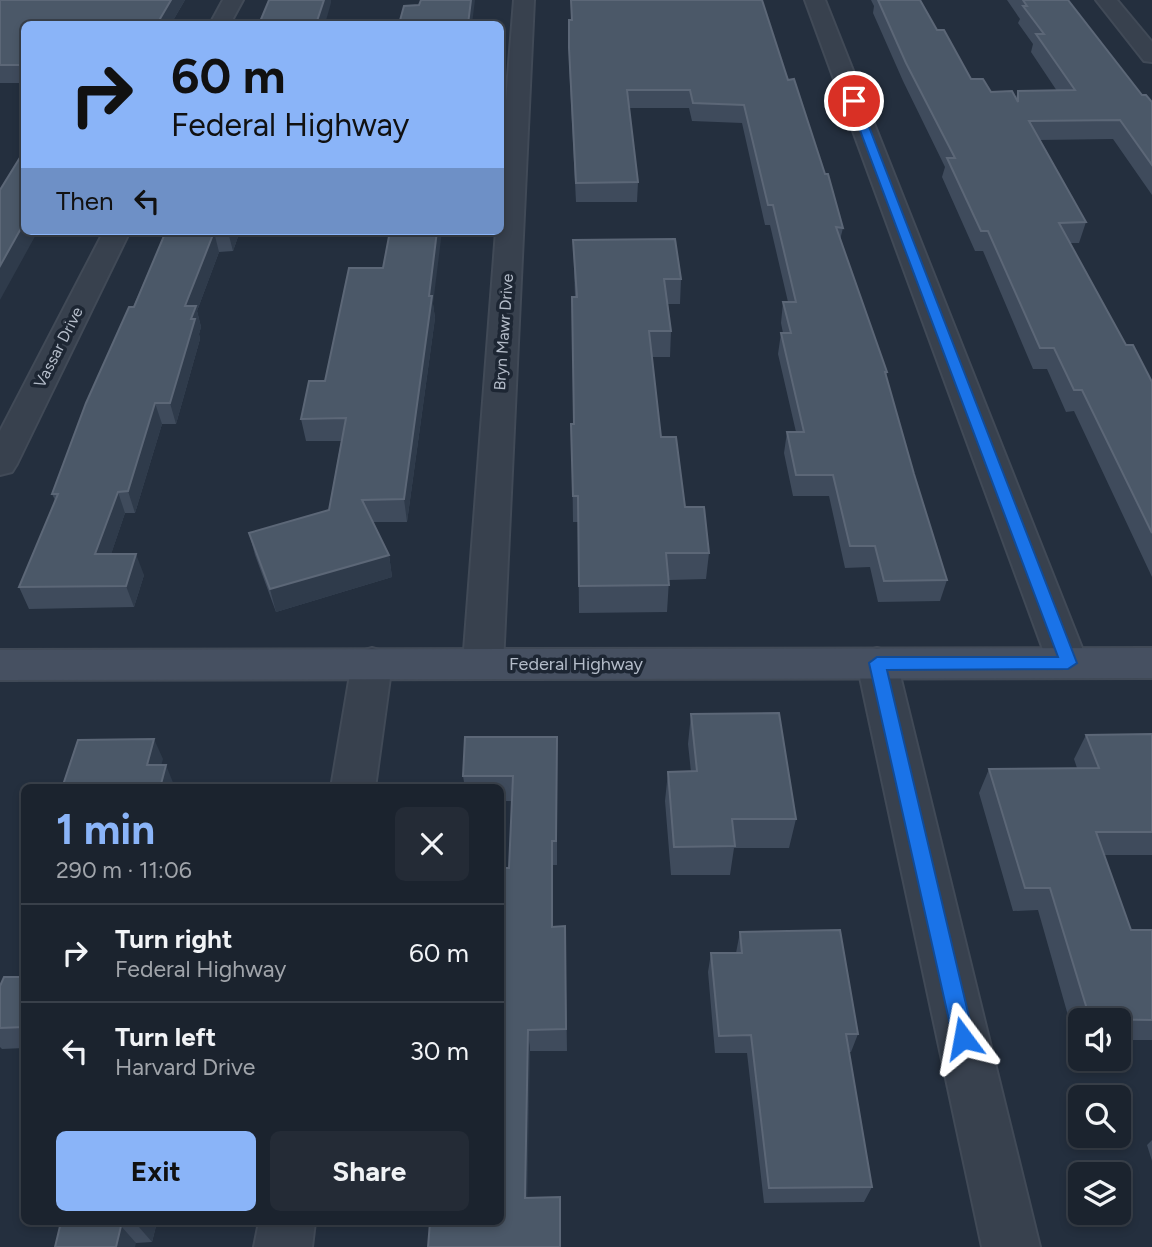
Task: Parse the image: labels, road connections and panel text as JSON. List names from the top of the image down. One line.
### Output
{"streets":{"main road":["Federal Highway"],"street":["Bryn Mawr Drive","Vassar Drive"]},"crossings":[["Bryn Mawr Drive","Federal Highway"]],"page":{"turn":["60 m","Federal Highway"],"then":"Then","heading":["1 min","290 m · 11:06"],"list":[{"name":"Turn right","note":"Federal Highway","value":"60 m"},{"name":"Turn left","note":"Harvard Drive","value":"30 m"}],"buttons":["Exit","Share"]}}
